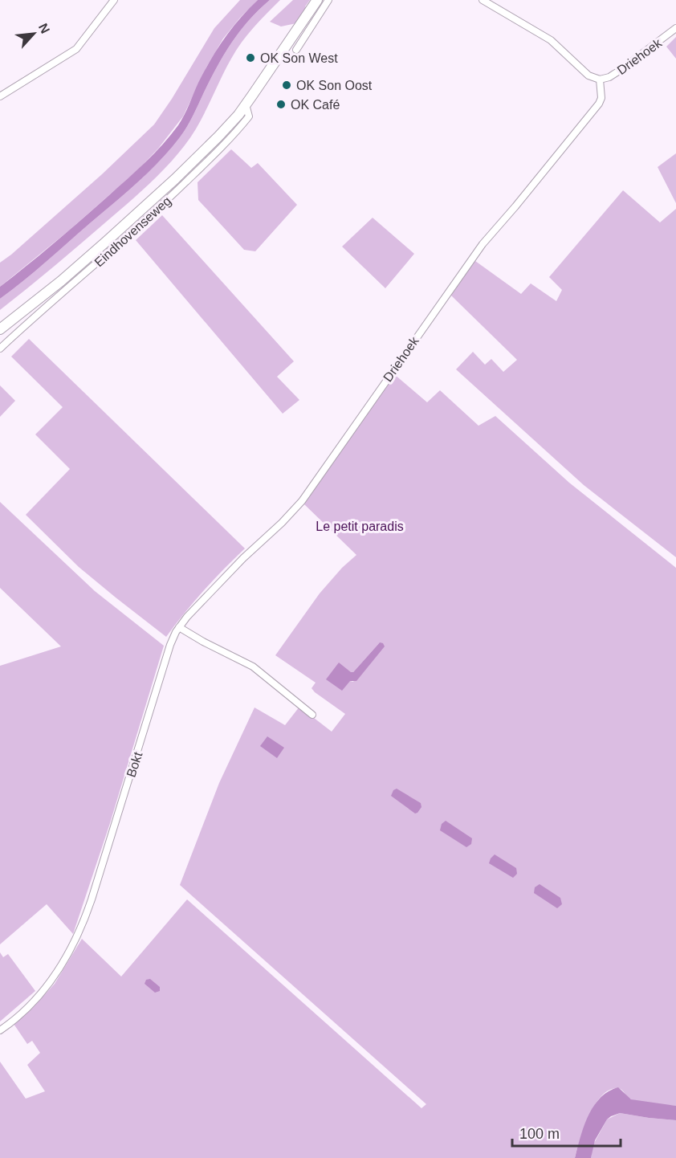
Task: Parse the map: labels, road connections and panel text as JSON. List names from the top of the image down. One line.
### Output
{"streets":{"main road":["Eindhovenseweg"],"street":["Driehoek","Bokt"]},"crossings":[["Driehoek","Bokt"]],"parks":["Le petit paradis"],"places":["OK Son West","OK Son Oost","OK Café"],"scale_bar":"100 m","north":"top right"}
